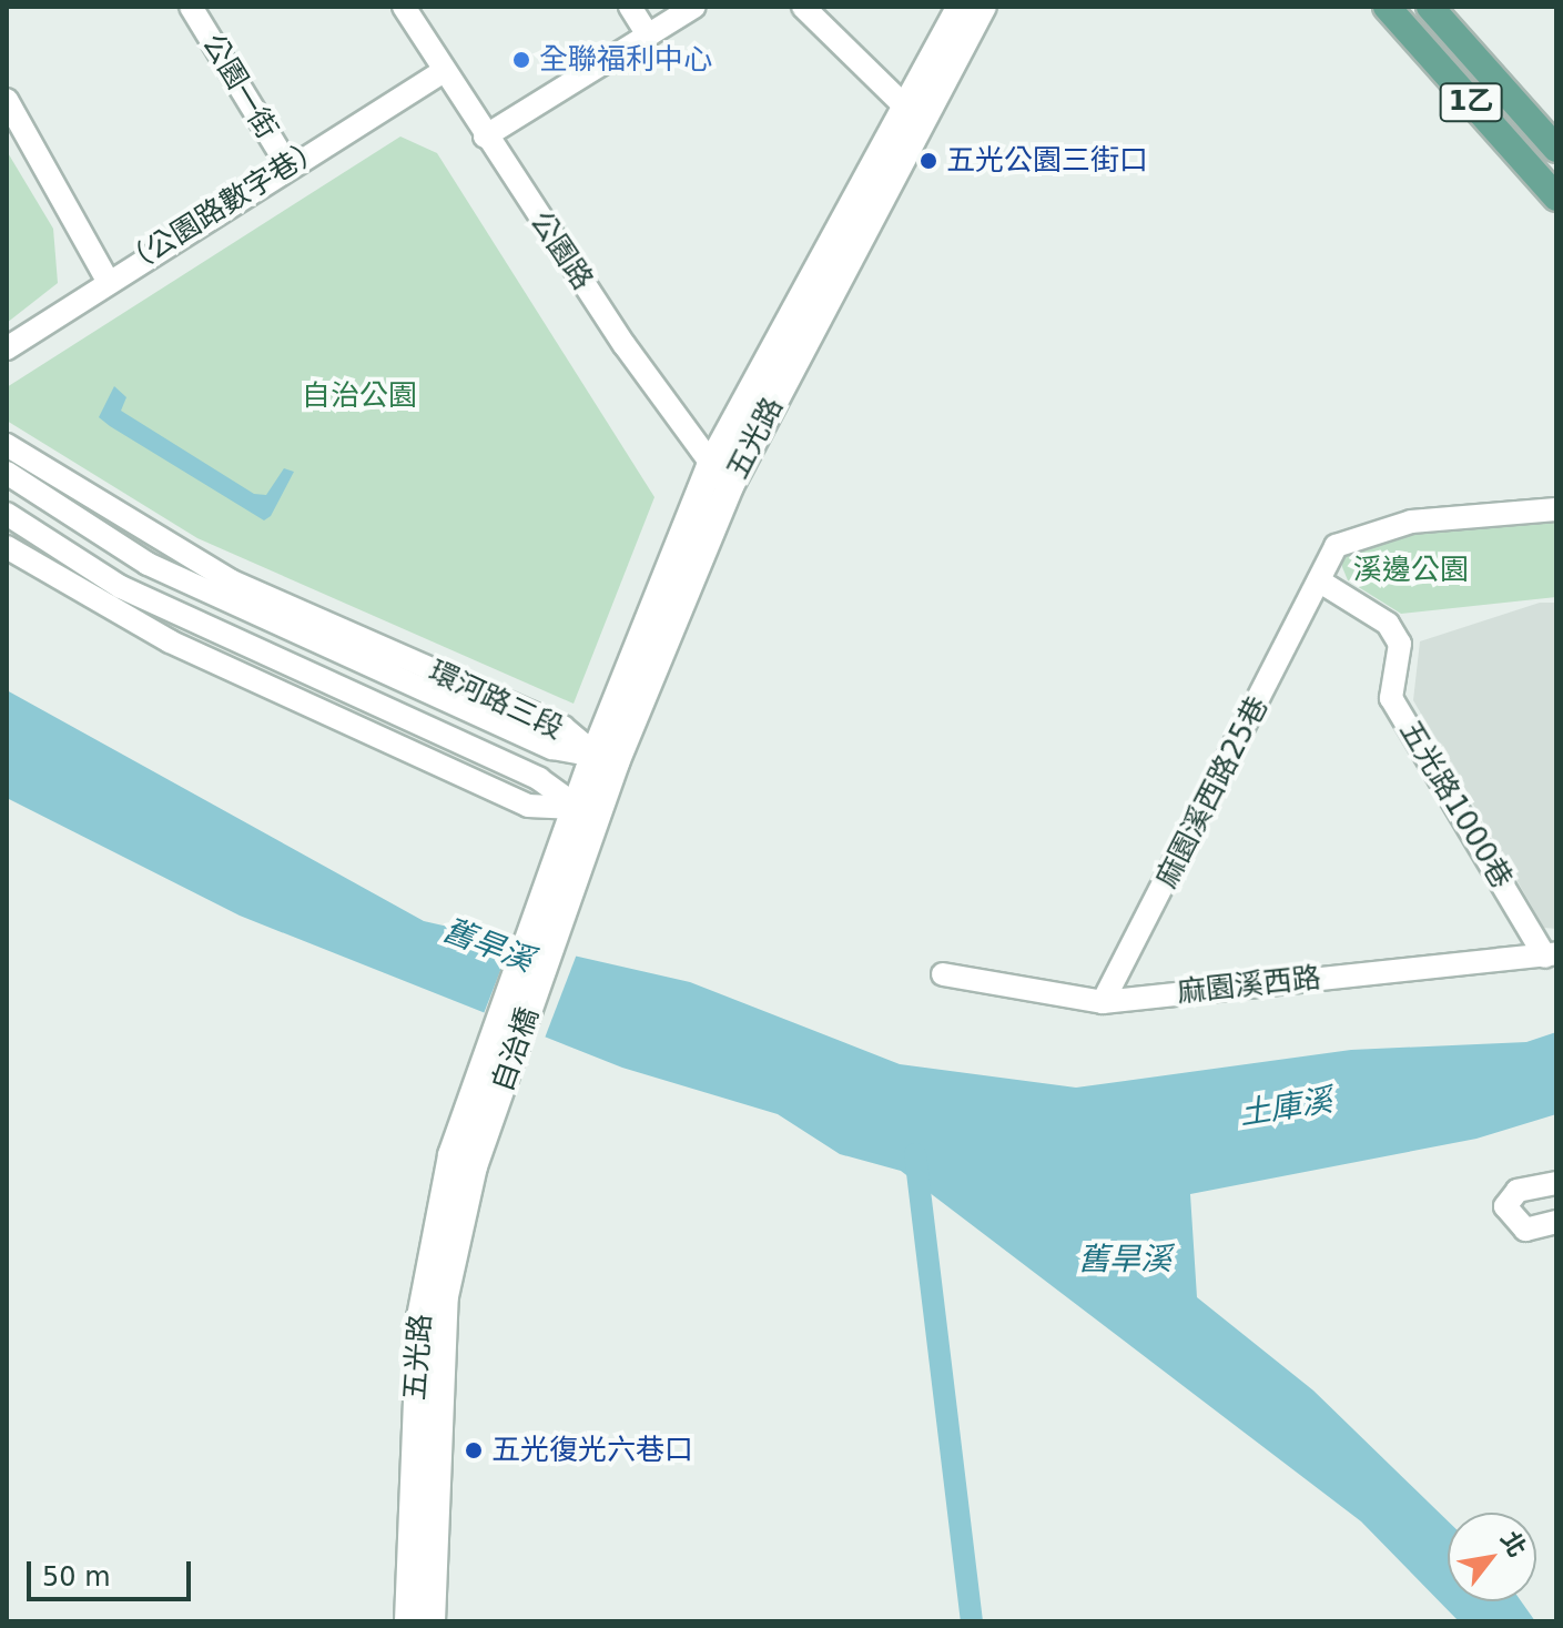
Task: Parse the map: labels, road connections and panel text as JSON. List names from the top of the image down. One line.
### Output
{"streets":{"main road":["1乙","五光路","自治橋"],"street":["公園一街","（公園路數字巷）","公園路","環河路三段","麻園溪西路25巷","五光路1000巷","麻園溪西路"]},"crossings":[["公園一街","（公園路數字巷）"],["（公園路數字巷）","公園路"],["公園路","五光路"],["五光路","環河路三段"],["五光路","自治橋"],["麻園溪西路25巷","五光路1000巷"],["麻園溪西路25巷","麻園溪西路"],["五光路1000巷","麻園溪西路"]],"water":["舊旱溪","土庫溪"],"parks":["自治公園","溪邊公園"],"places":["全聯福利中心","五光公園三街口","五光復光六巷口"],"scale_bar":"50 m","north":"top right"}
